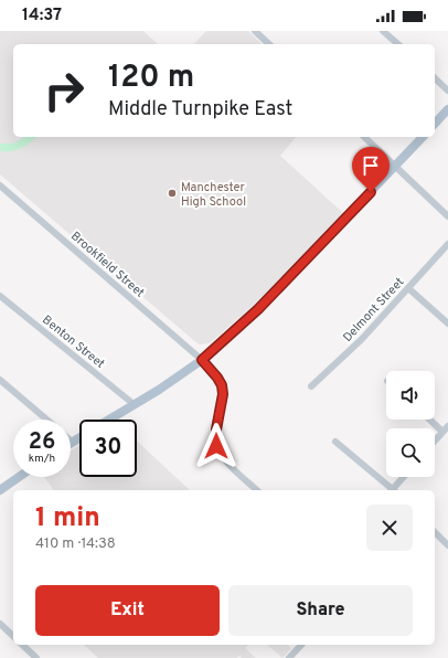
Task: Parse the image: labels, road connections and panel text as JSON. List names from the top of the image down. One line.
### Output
{"streets":{"street":["Brookfield Street","Delmont Street","Benton Street"]},"places":["Manchester High School"],"page":{"status":"14:37","turn":["120 m","Middle Turnpike East"],"speed":"26 km/h","limit":"30","heading":["1 min","410 m · 14:38"],"buttons":["Exit","Share"]}}
